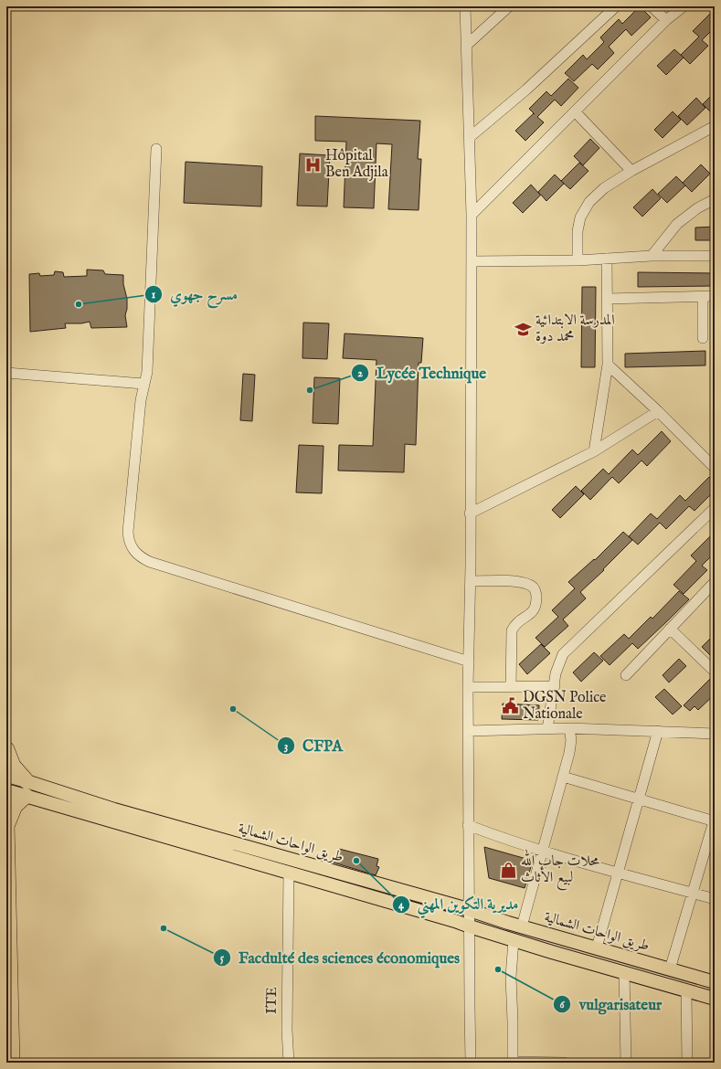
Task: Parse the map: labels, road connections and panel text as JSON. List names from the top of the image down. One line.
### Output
{"streets":{"main road":["طريق الواحات الشمالية"],"street":["ITE"]},"crossings":[["طريق الواحات الشمالية","ITE"]],"places":{"hospital":["Hôpital Ben Adjila"],"other":["مسرح جهوي","Lycée Technique","CFPA","مديرية التكوين المهني","Facdulté des sciences économiques","vulgarisateur"],"school or university":["المدرسة الابتدائية محمد دوة"],"public building":["DGSN Police Nationale"],"shop":["محلات جاب الله لبيع الأثاث"]}}
